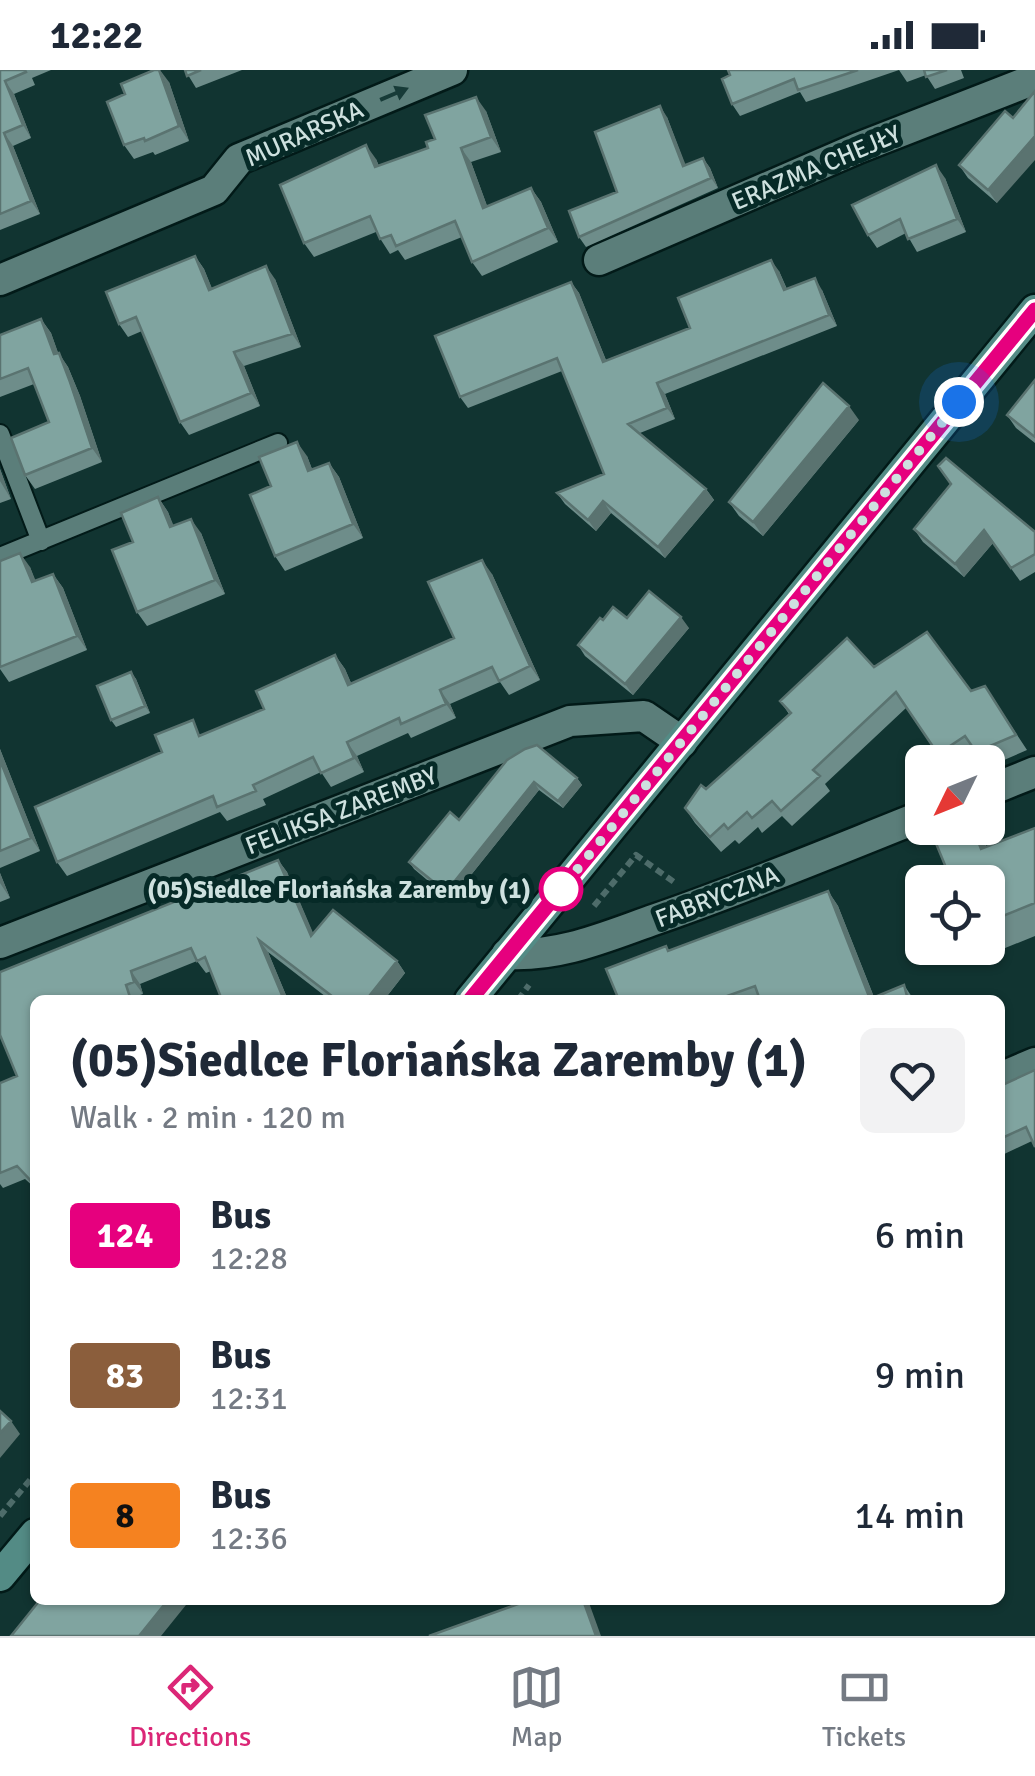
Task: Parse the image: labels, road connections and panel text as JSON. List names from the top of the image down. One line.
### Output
{"streets":{"street":["MURARSKA","ERAZMA CHEJŁY","FELIKSA ZAREMBY","FABRYCZNA"]},"one_way":["MURARSKA"],"places":["(05)Siedlce Floriańska Zaremby (1)"],"lines":["bus line 124"],"north":"bottom left","page":{"status":"12:22","heading":["(05)Siedlce Floriańska Zaremby (1)","Walk · 2 min · 120 m"],"list":[{"mark":"124","name":"Bus","note":"12:28","value":"6 min"},{"mark":"83","name":"Bus","note":"12:31","value":"9 min"},{"mark":"8","name":"Bus","note":"12:36","value":"14 min"}],"tabs":["Directions","Map","Tickets"]}}
